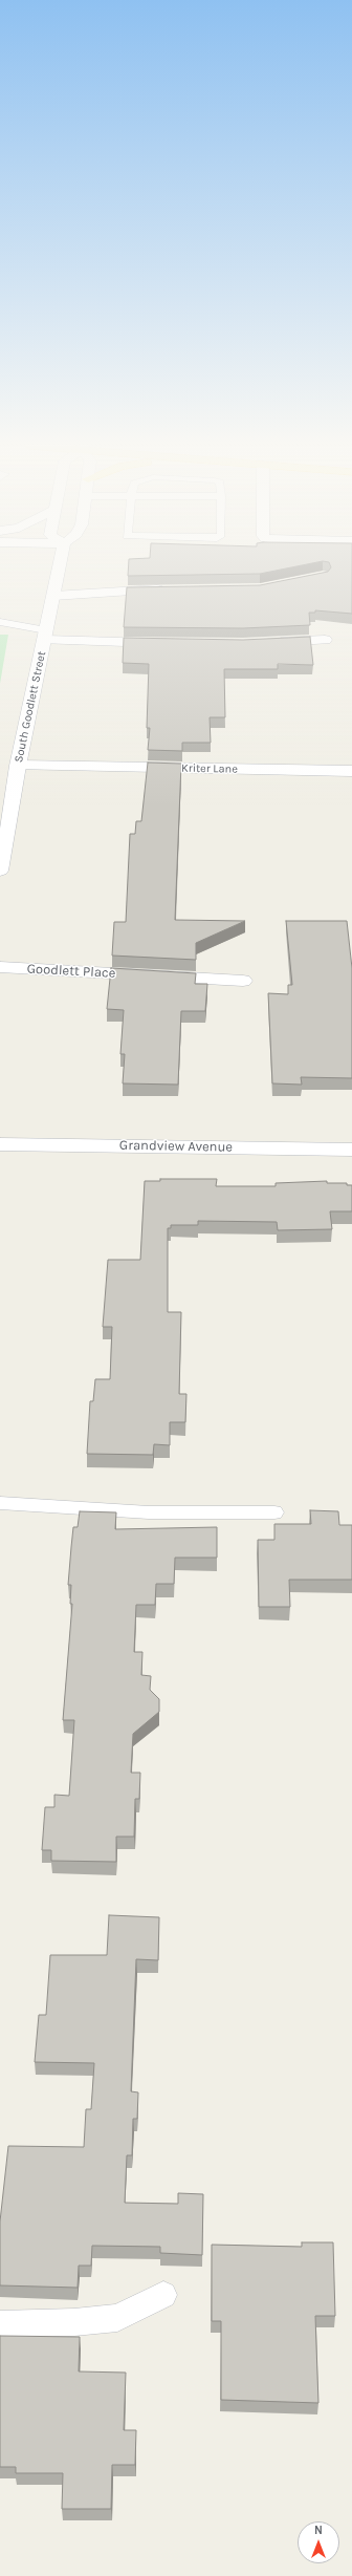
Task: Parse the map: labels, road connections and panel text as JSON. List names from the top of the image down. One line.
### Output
{"streets":{"main road":["South Goodlett Street","Kriter Lane","Goodlett Place","Grandview Avenue"]},"crossings":[["South Goodlett Street","Kriter Lane"]],"north":"top"}
